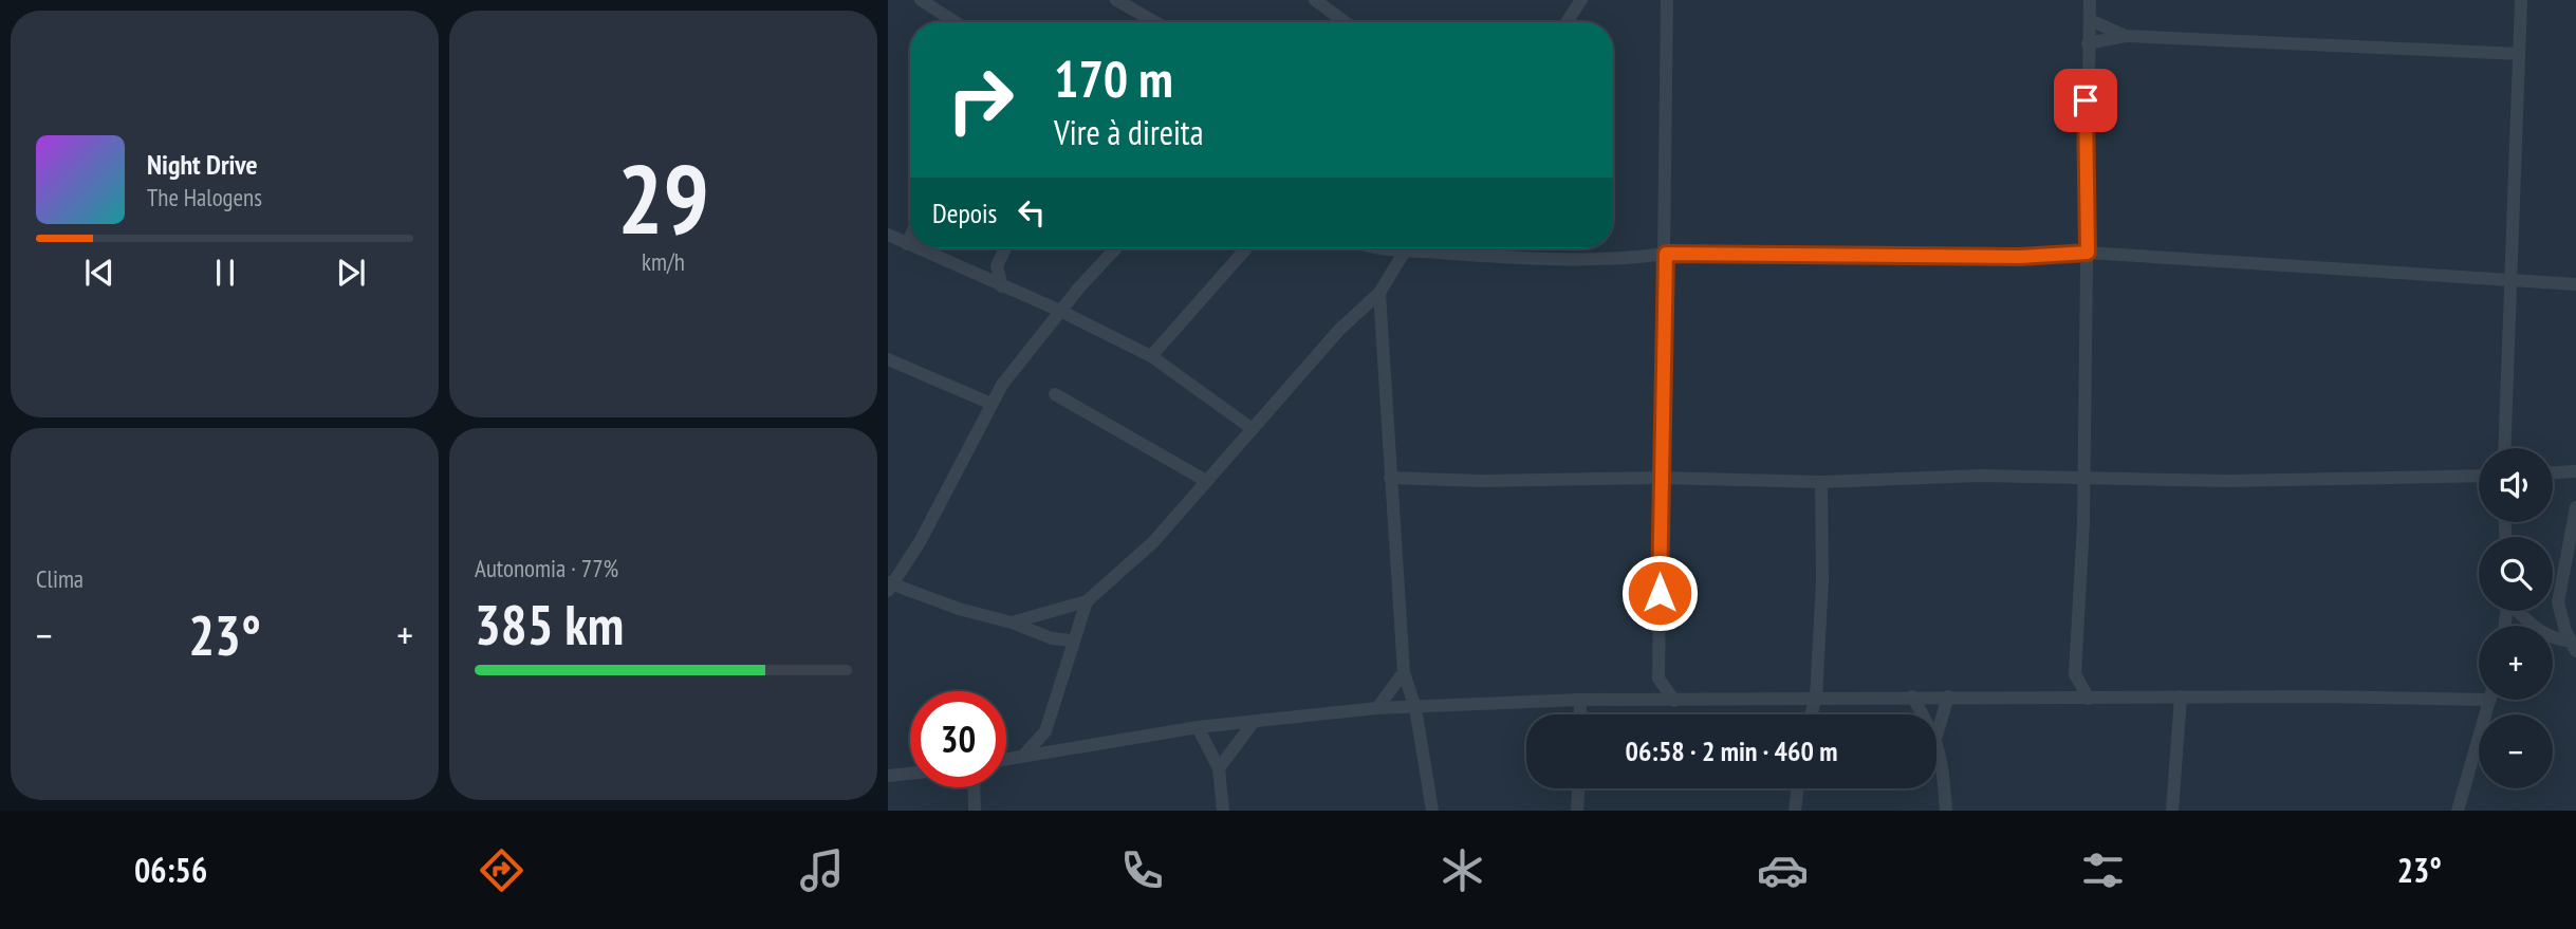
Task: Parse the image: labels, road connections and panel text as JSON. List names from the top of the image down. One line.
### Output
{"page":{"tile":[["29","km/h"],"Clima",["Autonomia · 77%","385 km"]],"turn":["170 m","Vire à direita"],"song":["Night Drive","The Halogens"],"then":"Depois","map_buttons":["+","−"],"heat":["−","23°","+"],"limit":"30","trip":"06:58 · 2 min · 460 m","tabs":["06:56","23°"]}}
